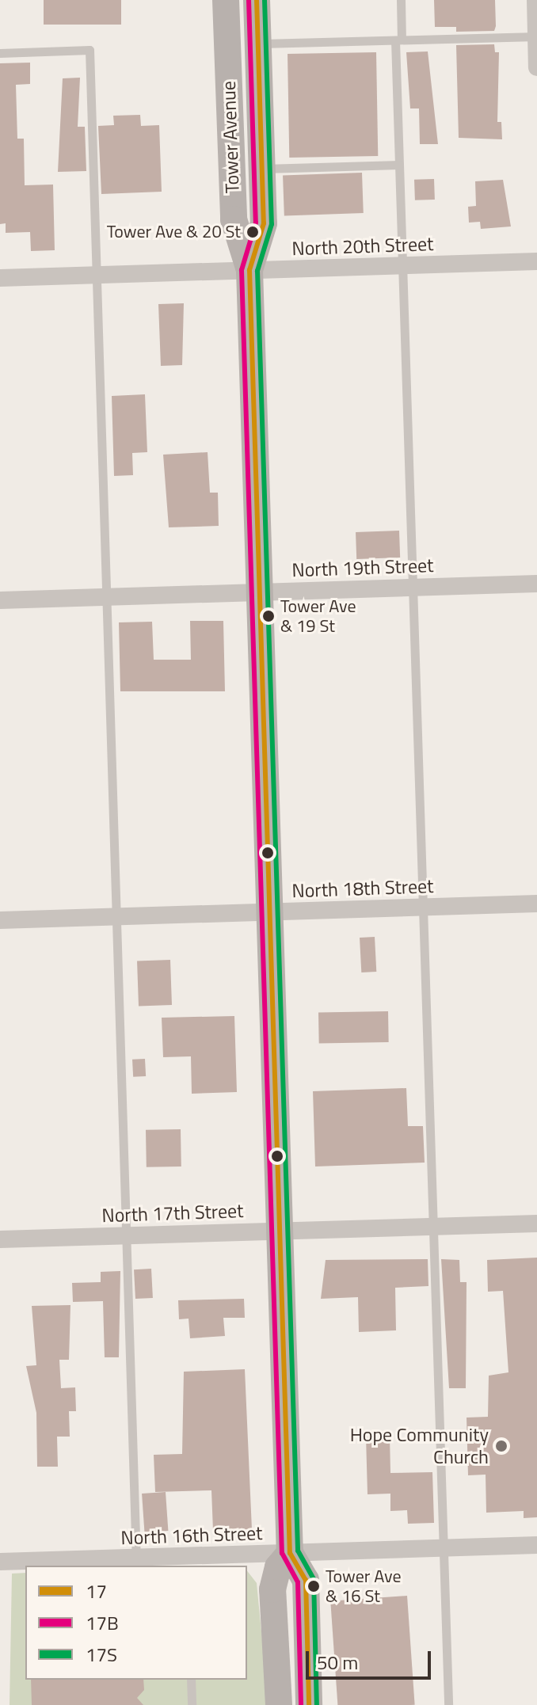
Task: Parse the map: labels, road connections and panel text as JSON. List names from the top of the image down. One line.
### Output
{"streets":{"main road":["Tower Avenue"],"street":["North 20th Street","North 19th Street","North 18th Street","North 17th Street","North 16th Street"]},"crossings":[["Tower Avenue","North 20th Street"],["Tower Avenue","North 19th Street"],["Tower Avenue","North 18th Street"],["Tower Avenue","North 17th Street"],["Tower Avenue","North 16th Street"]],"places":["Tower Ave & 20 St","Tower Ave & 19 St","Hope Community Church","Tower Ave & 16 St"],"lines":["transit line 17","transit line 17B","transit line 17S"],"legend":["17","17B","17S"],"scale_bar":"50 m"}
